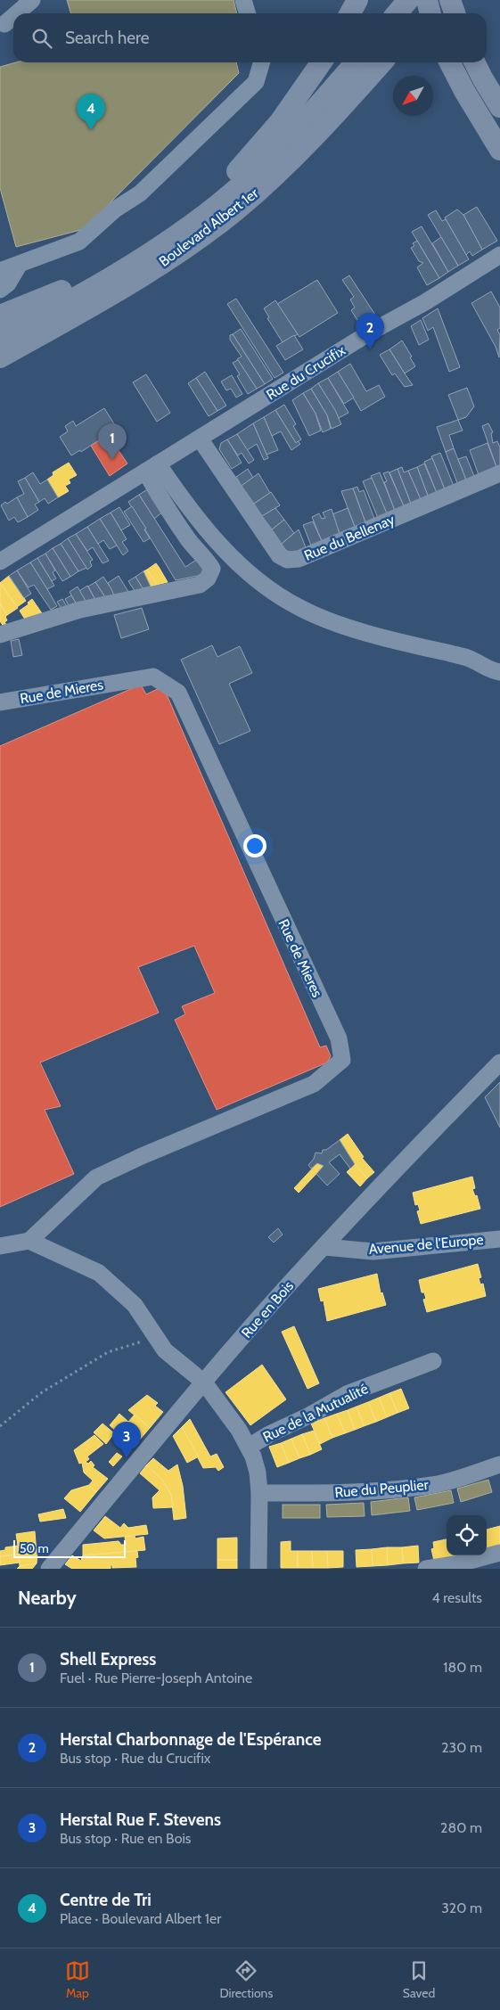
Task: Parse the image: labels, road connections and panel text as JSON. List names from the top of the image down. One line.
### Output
{"streets":{"main road":["Boulevard Albert 1er"],"street":["Rue du Crucifix","Rue du Bellenay","Rue de Mieres","Avenue de l'Europe","Rue en Bois","Rue de la Mutualité","Rue du Peuplier"]},"crossings":[["Rue du Crucifix","Rue du Bellenay"],["Avenue de l'Europe","Rue en Bois"]],"scale_bar":"50 m","north":"bottom left","page":{"search":"Search here","pins":["4","2","1","3"],"scale":"50 m","heading":["Nearby","4 results"],"list":[{"mark":"1","name":"Shell Express","note":"Fuel · Rue Pierre-Joseph Antoine","value":"180 m"},{"mark":"2","name":"Herstal Charbonnage de l'Espérance","note":"Bus stop · Rue du Crucifix","value":"230 m"},{"mark":"3","name":"Herstal Rue F. Stevens","note":"Bus stop · Rue en Bois","value":"280 m"},{"mark":"4","name":"Centre de Tri","note":"Place · Boulevard Albert 1er","value":"320 m"}],"nav":["Map","Directions","Saved"]}}
